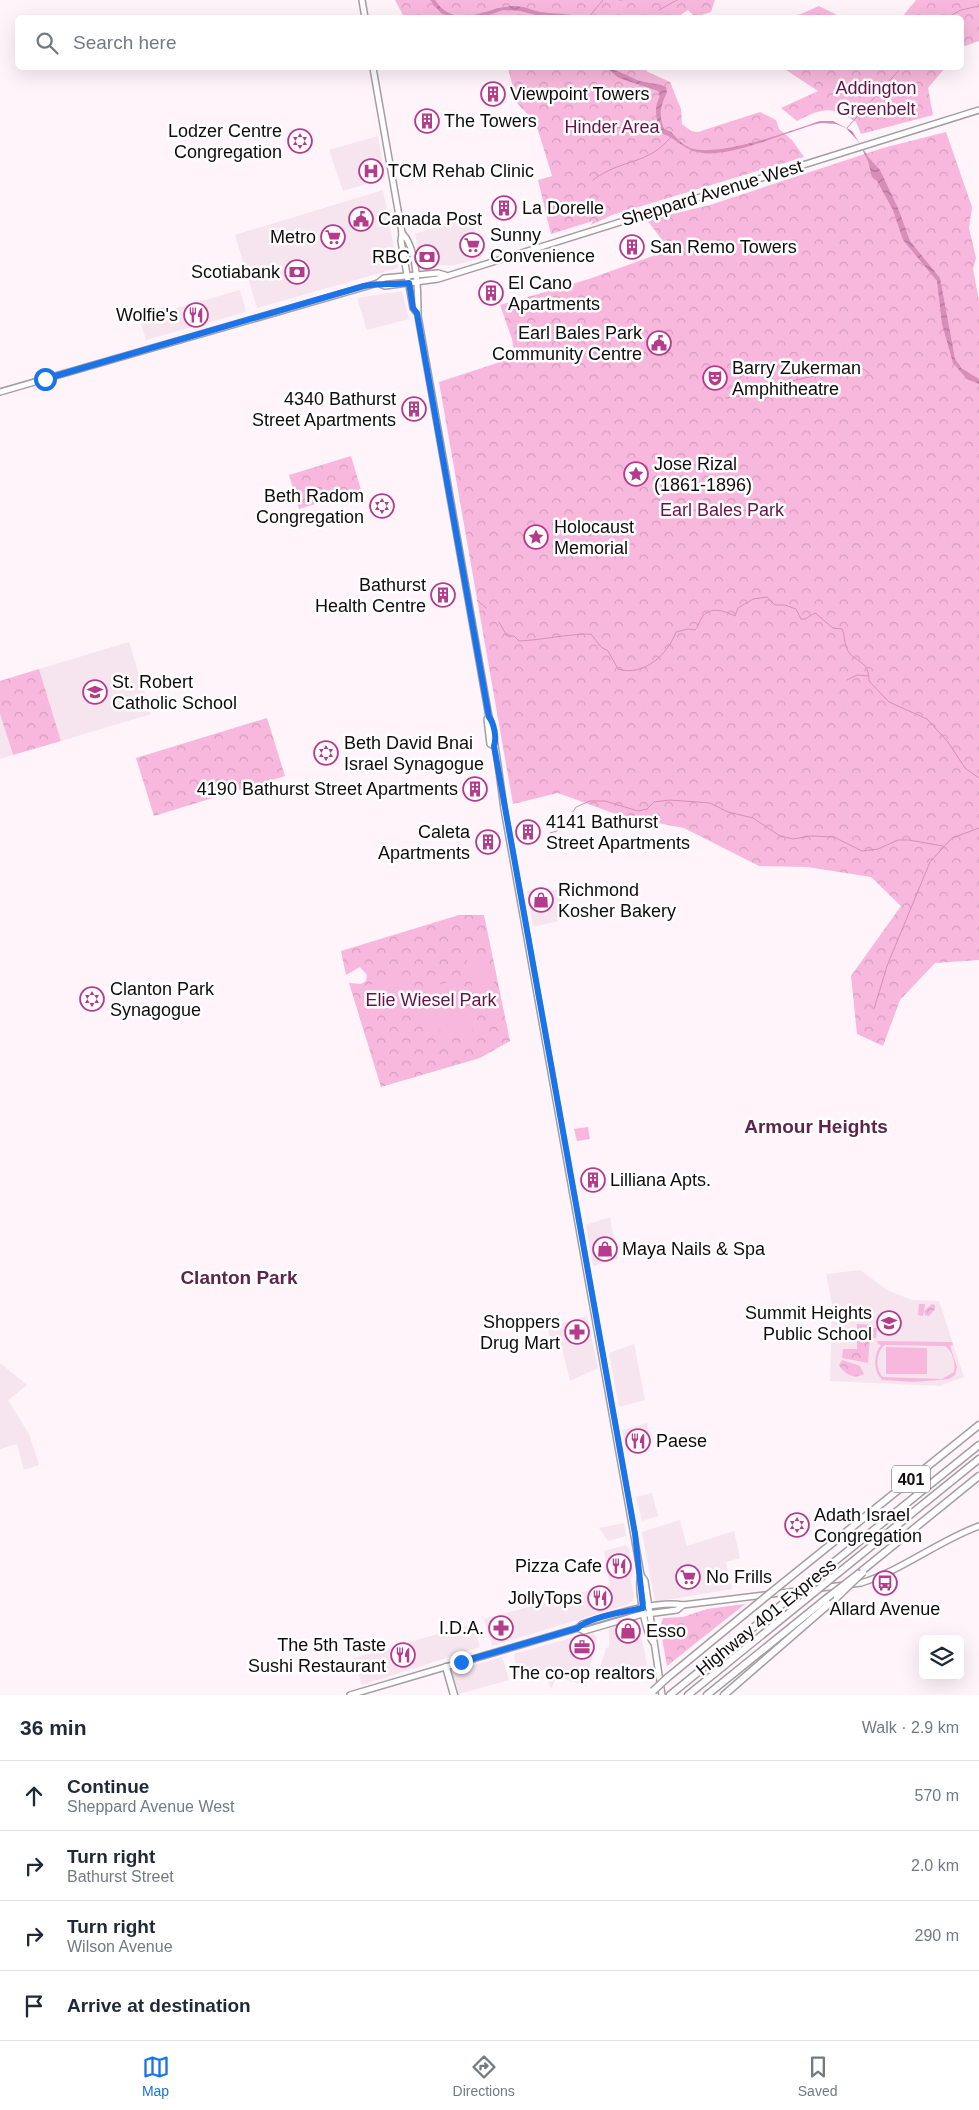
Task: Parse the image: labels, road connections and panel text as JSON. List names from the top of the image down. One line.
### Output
{"streets":{"highway":["401","Highway 401 Express"],"main road":["Sheppard Avenue West"]},"districts":["Armour Heights","Clanton Park"],"parks":["Addington Greenbelt","Hinder Area","Earl Bales Park","Elie Wiesel Park"],"places":{"building":["Viewpoint Towers","The Towers","La Dorelle","San Remo Towers","El Cano Apartments","4340 Bathurst Street Apartments","Bathurst Health Centre","4190 Bathurst Street Apartments","4141 Bathurst Street Apartments","Caleta Apartments","Lilliana Apts."],"synagogue":["Lodzer Centre Congregation","Beth Radom Congregation","Beth David Bnai Israel Synagogue","Clanton Park Synagogue","Adath Israel Congregation"],"hospital":["TCM Rehab Clinic"],"public building":["Canada Post","Earl Bales Park Community Centre"],"supermarket":["Metro","Sunny Convenience","No Frills"],"bank":["RBC","Scotiabank"],"restaurant":["Wolfie's","Paese","Pizza Cafe","JollyTops","The 5th Taste Sushi Restaurant"],"theatre":["Barry Zukerman Amphitheatre"],"place":["Jose Rizal (1861-1896)","Holocaust Memorial"],"school or university":["St. Robert Catholic School","Summit Heights Public School"],"shop":["Richmond Kosher Bakery","Maya Nails & Spa","Esso"],"pharmacy":["Shoppers Drug Mart","I.D.A."],"bus stop":["Allard Avenue"],"office":["The co-op realtors"]},"page":{"search":"Search here","heading":["36 min","Walk · 2.9 km"],"list":[["Continue","Sheppard Avenue West","570 m"],["Turn right","Bathurst Street","2.0 km"],["Turn right","Wilson Avenue","290 m"],"Arrive at destination"],"nav":["Map","Directions","Saved"]}}
